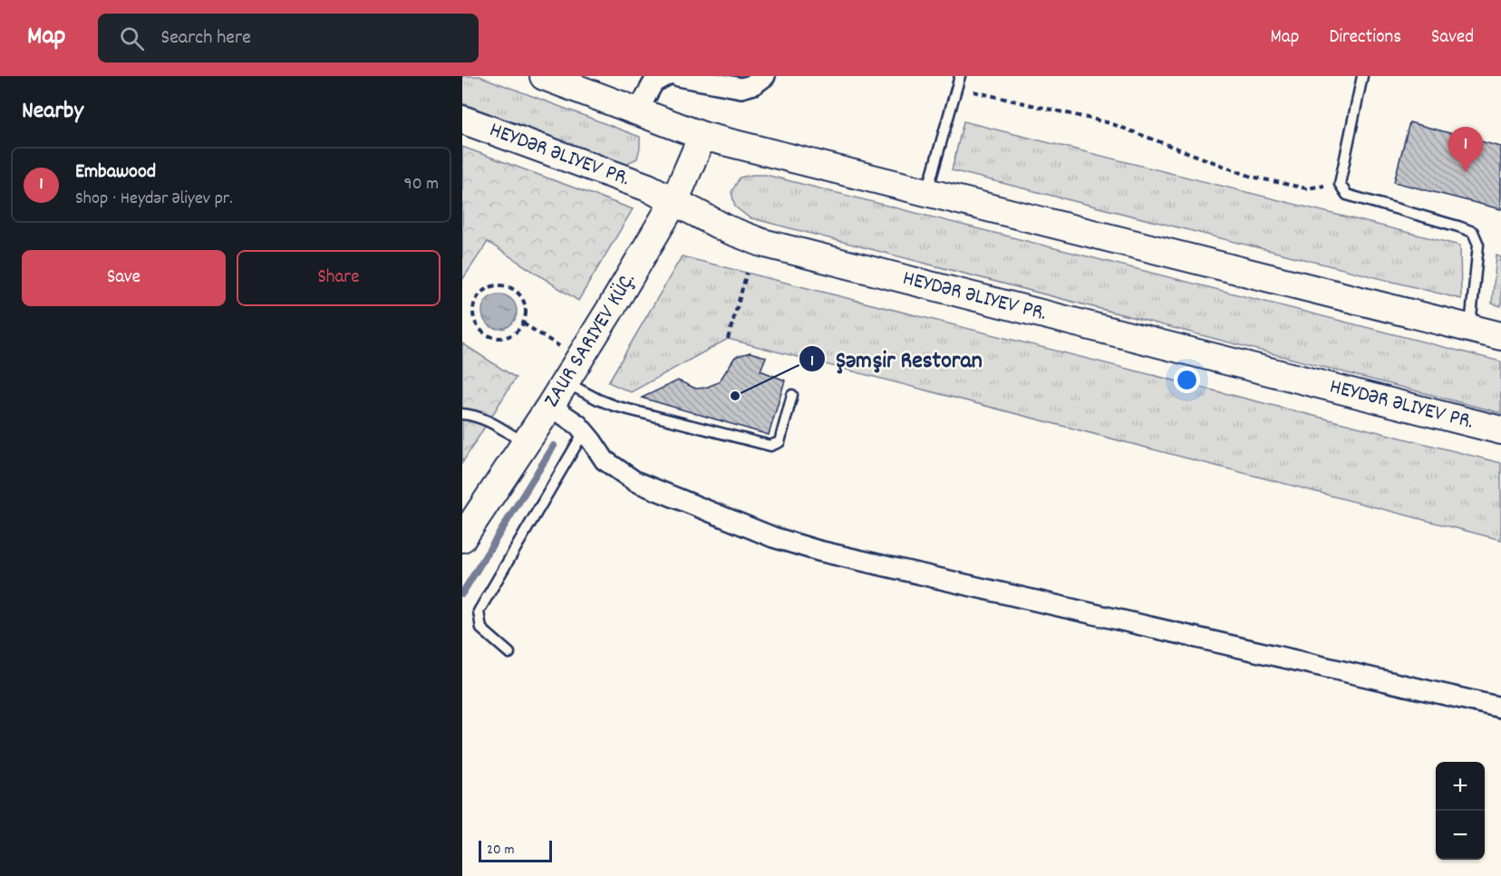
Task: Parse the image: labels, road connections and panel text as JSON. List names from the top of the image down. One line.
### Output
{"streets":{"main road":["HEYDƏR ƏLIYEV PR."]},"places":["Şəmşir Restoran"],"scale_bar":"20 m","page":{"header":"Map","search":"Search here","nav":["Map","Directions","Saved"],"heading":"Nearby","pins":"1","list":[{"mark":"1","name":"Embawood","note":"Shop · Heydər Əliyev pr.","value":"90 m"}],"buttons":["Save","Share"],"map_buttons":["+","−"],"scale":"20 m"}}
